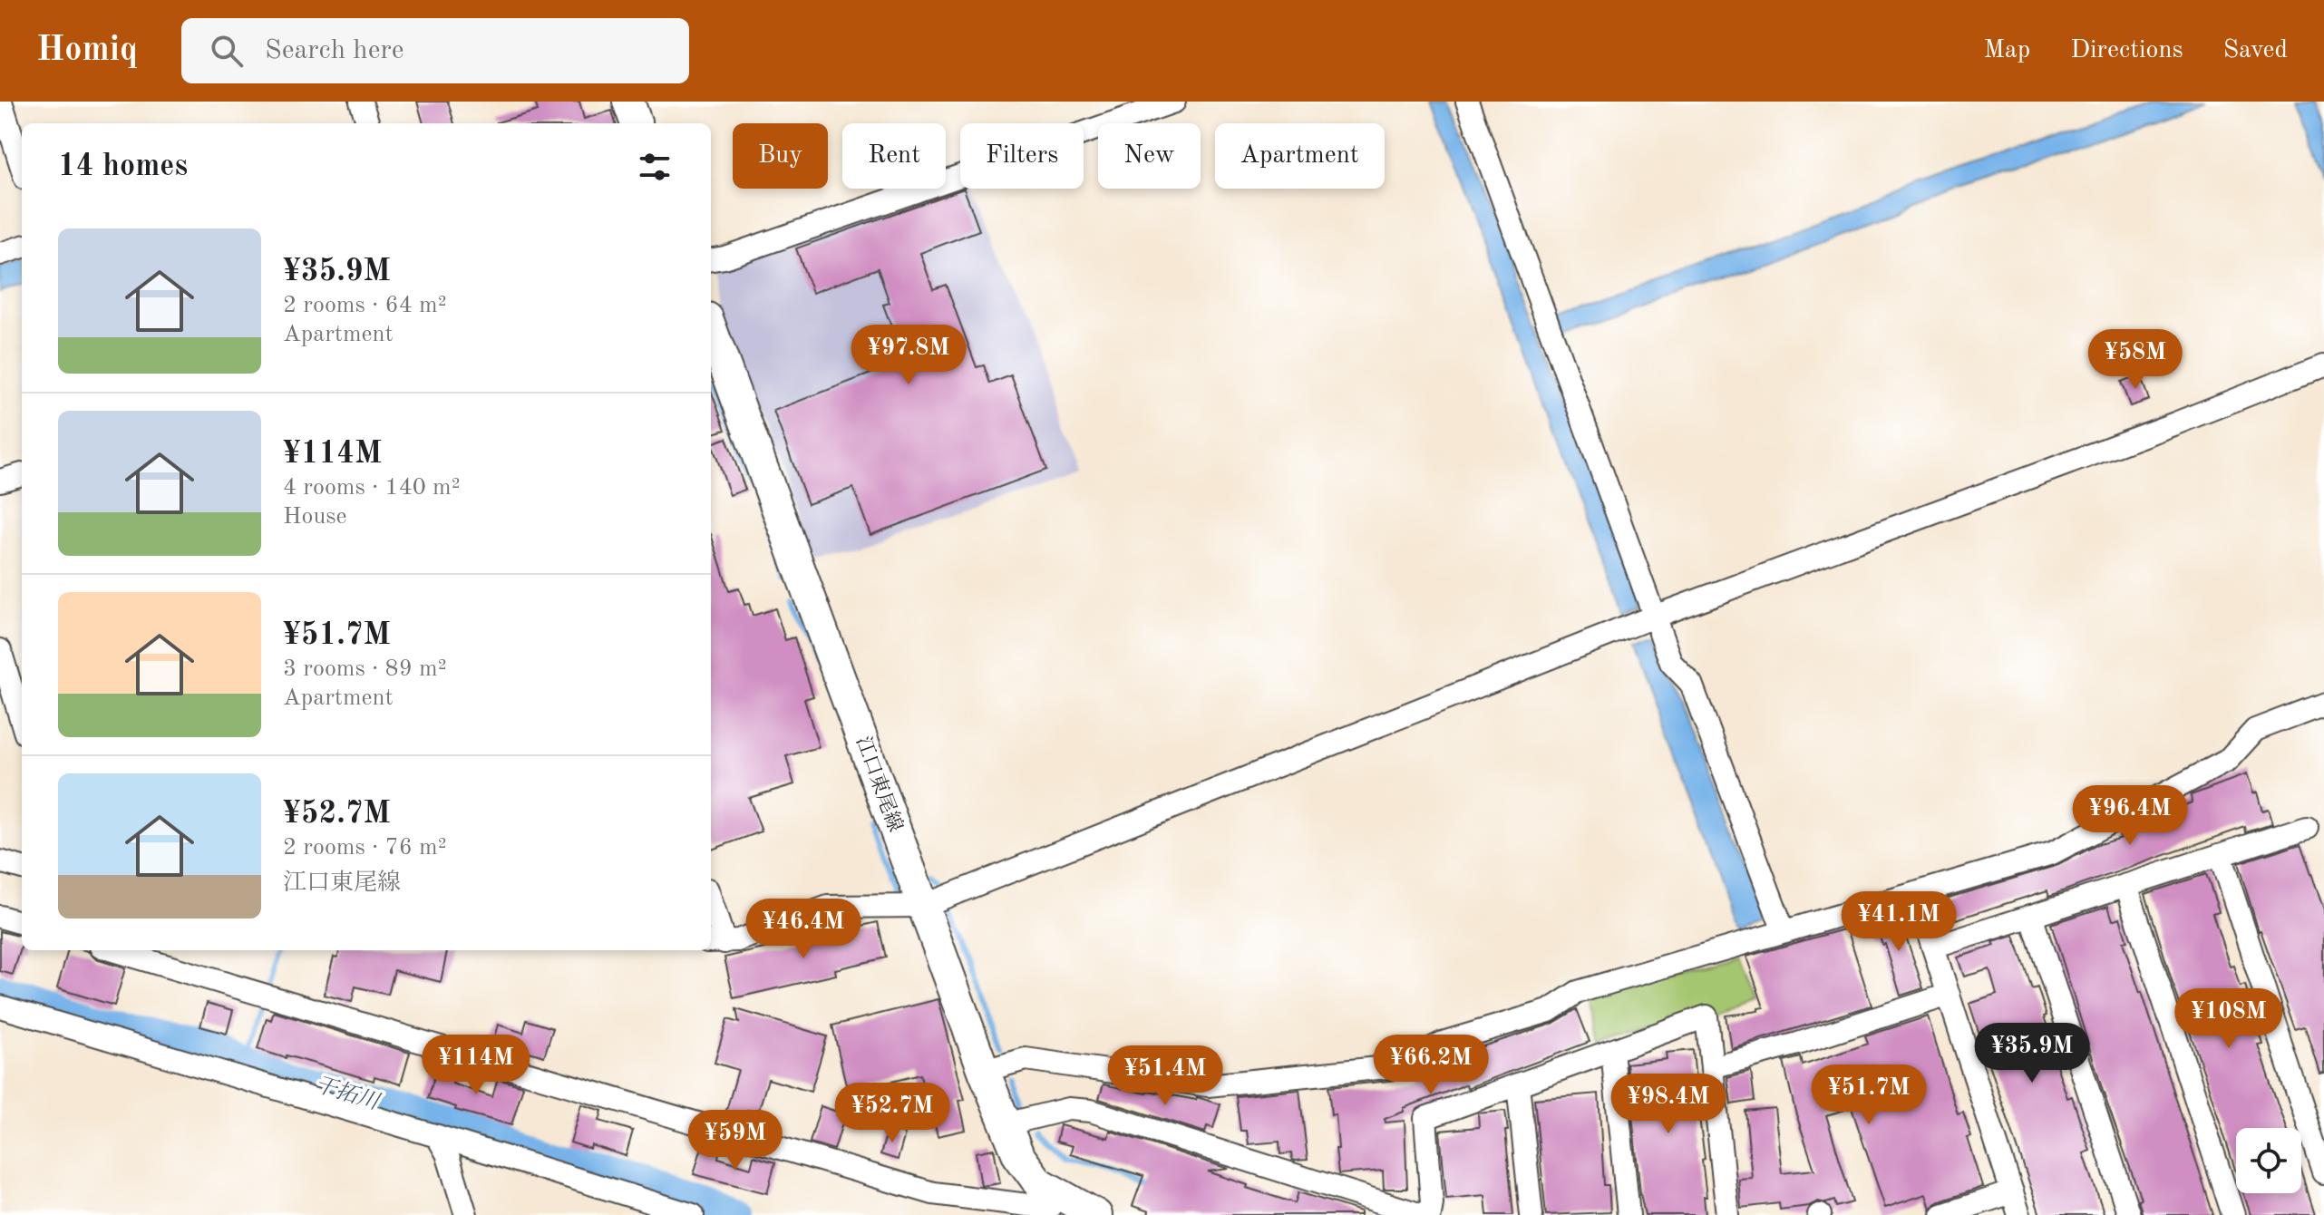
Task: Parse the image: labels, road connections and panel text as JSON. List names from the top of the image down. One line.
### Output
{"streets":{"main road":["江口東尾線"]},"water":["干拓川"],"page":{"header":"Homiq","search":"Search here","nav":["Map","Directions","Saved"],"chip":["Buy","Rent","Filters","New","Apartment"],"heading":"14 homes","list":[{"name":"¥35.9M","note":"2 rooms · 64 m² · Apartment"},{"name":"¥114M","note":"4 rooms · 140 m² · House"},{"name":"¥51.7M","note":"3 rooms · 89 m² · Apartment"},{"name":"¥52.7M","note":"2 rooms · 76 m² · 江口東尾線"}],"price":["¥97.8M","¥58M","¥96.4M","¥41.1M","¥46.4M","¥108M","¥35.9M","¥114M","¥66.2M","¥51.4M","¥51.7M","¥98.4M","¥52.7M","¥59M"]}}
